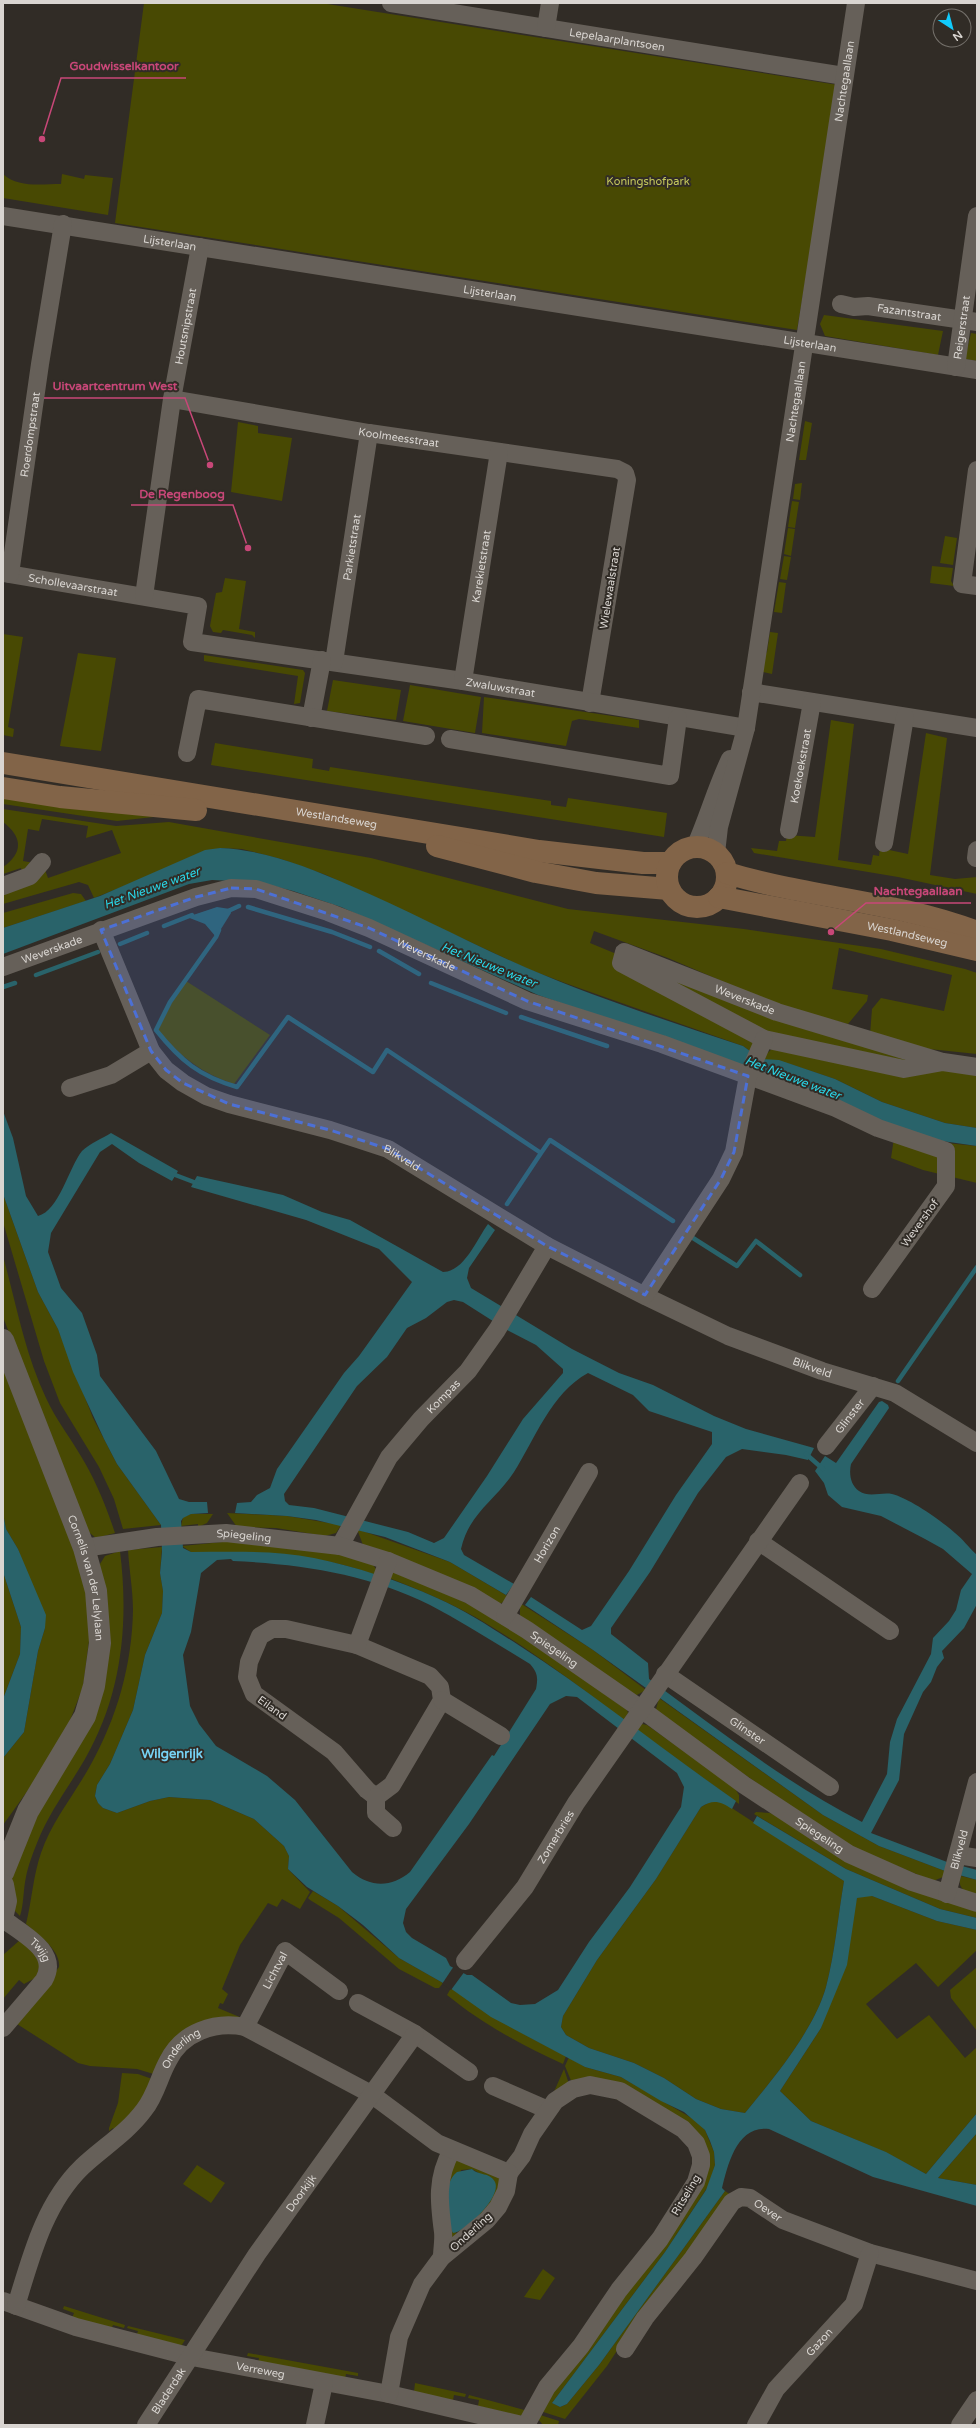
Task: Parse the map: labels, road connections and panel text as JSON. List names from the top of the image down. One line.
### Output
{"streets":{"main road":["Westlandseweg"],"street":["Lepelaarplantsoen","Nachtegaallaan","Lijsterlaan","Fazantstraat","Houtsnipstraat","Reigerstraat","Roerdompstraat","Koolmeesstraat","Parkietstraat","Karekietstraat","Schollevaarstraat","Wielewaalstraat","Zwaluwstraat","Koekoekstraat","Weverskade","Blikveld","Wevershof","Kompas","Glinster","Spiegeling","Horizon","Cornelis van der Lelylaan","Eiland","Zomerbries","Twijg","Lichtval","Onderling","Doorkijk","Ritseling","Oever","Gazon","Verreweg","Bladerdak"]},"crossings":[["Lepelaarplantsoen","Nachtegaallaan"],["Nachtegaallaan","Lijsterlaan"],["Nachtegaallaan","Zwaluwstraat"],["Nachtegaallaan","Westlandseweg"],["Lijsterlaan","Houtsnipstraat"],["Lijsterlaan","Reigerstraat"],["Lijsterlaan","Roerdompstraat"],["Fazantstraat","Reigerstraat"],["Houtsnipstraat","Koolmeesstraat"],["Houtsnipstraat","Schollevaarstraat"],["Houtsnipstraat","Zwaluwstraat"],["Roerdompstraat","Schollevaarstraat"],["Koolmeesstraat","Parkietstraat"],["Koolmeesstraat","Karekietstraat"],["Koolmeesstraat","Wielewaalstraat"],["Parkietstraat","Zwaluwstraat"],["Karekietstraat","Zwaluwstraat"],["Schollevaarstraat","Zwaluwstraat"],["Wielewaalstraat","Zwaluwstraat"],["Weverskade","Blikveld"],["Weverskade","Wevershof"],["Blikveld","Kompas"],["Blikveld","Glinster"],["Blikveld","Spiegeling"],["Kompas","Spiegeling"],["Spiegeling","Horizon"],["Spiegeling","Cornelis van der Lelylaan"],["Spiegeling","Zomerbries"],["Lichtval","Onderling"],["Onderling","Doorkijk"],["Onderling","Ritseling"],["Onderling","Verreweg"],["Doorkijk","Verreweg"],["Doorkijk","Bladerdak"],["Oever","Gazon"],["Verreweg","Bladerdak"]],"districts":["Wilgenrijk"],"water":["Het Nieuwe water"],"parks":["Koningshofpark"],"places":["Goudwisselkantoor","Uitvaartcentrum West","De Regenboog","Nachtegaallaan"],"north":"bottom right"}
